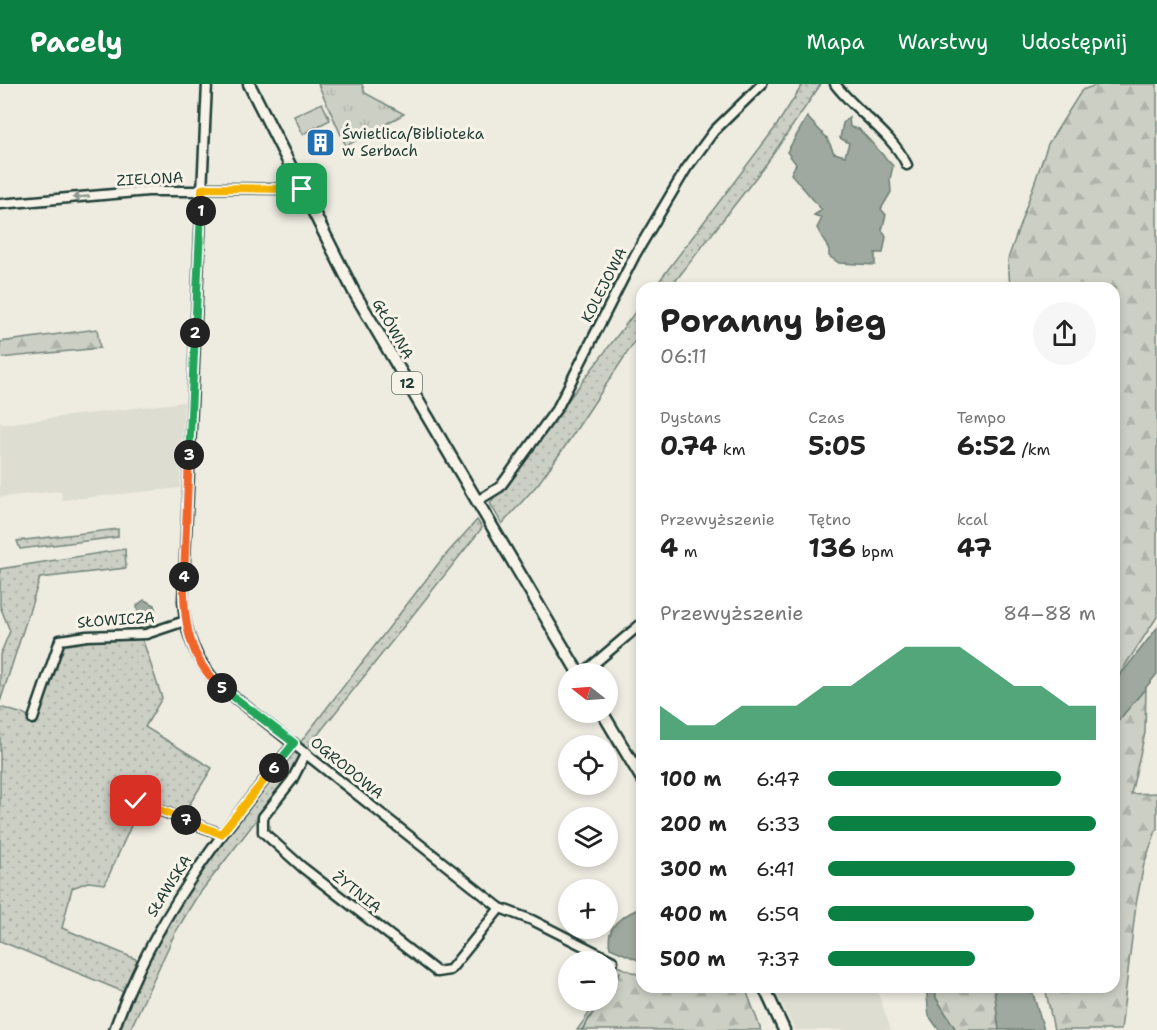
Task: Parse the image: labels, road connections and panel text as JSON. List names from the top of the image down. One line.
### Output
{"streets":{"main road":["GŁÓWNA","12"],"street":["ZIELONA","KOLEJOWA","SŁOWICZA","OGRODOWA","SŁAWSKA","ŻYTNIA"]},"crossings":[["ZIELONA","GŁÓWNA"],["ZIELONA","OGRODOWA"],["KOLEJOWA","GŁÓWNA"],["SŁOWICZA","OGRODOWA"],["OGRODOWA","SŁAWSKA"],["OGRODOWA","ŻYTNIA"]],"one_way":["ZIELONA"],"places":{"building":["Świetlica/Biblioteka w Serbach"]},"north":"left","page":{"header":"Pacely","nav":["Mapa","Warstwy","Udostępnij"],"pins":["1","2","3","4","5","6","7"],"heading":["Poranny bieg","06:11"],"stats":[["Dystans","0.74 km"],["Czas","5:05"],["Tempo","6:52 /km"],["Przewyższenie","4 m"],["Tętno","136 bpm"],["kcal","47"]],"chart":["Przewyższenie","84–88 m"],"map_buttons":["+","−"],"list":[{"name":"100 m","note":"6:47"},{"name":"200 m","note":"6:33"},{"name":"300 m","note":"6:41"},{"name":"400 m","note":"6:59"},{"name":"500 m","note":"7:37"}]}}
